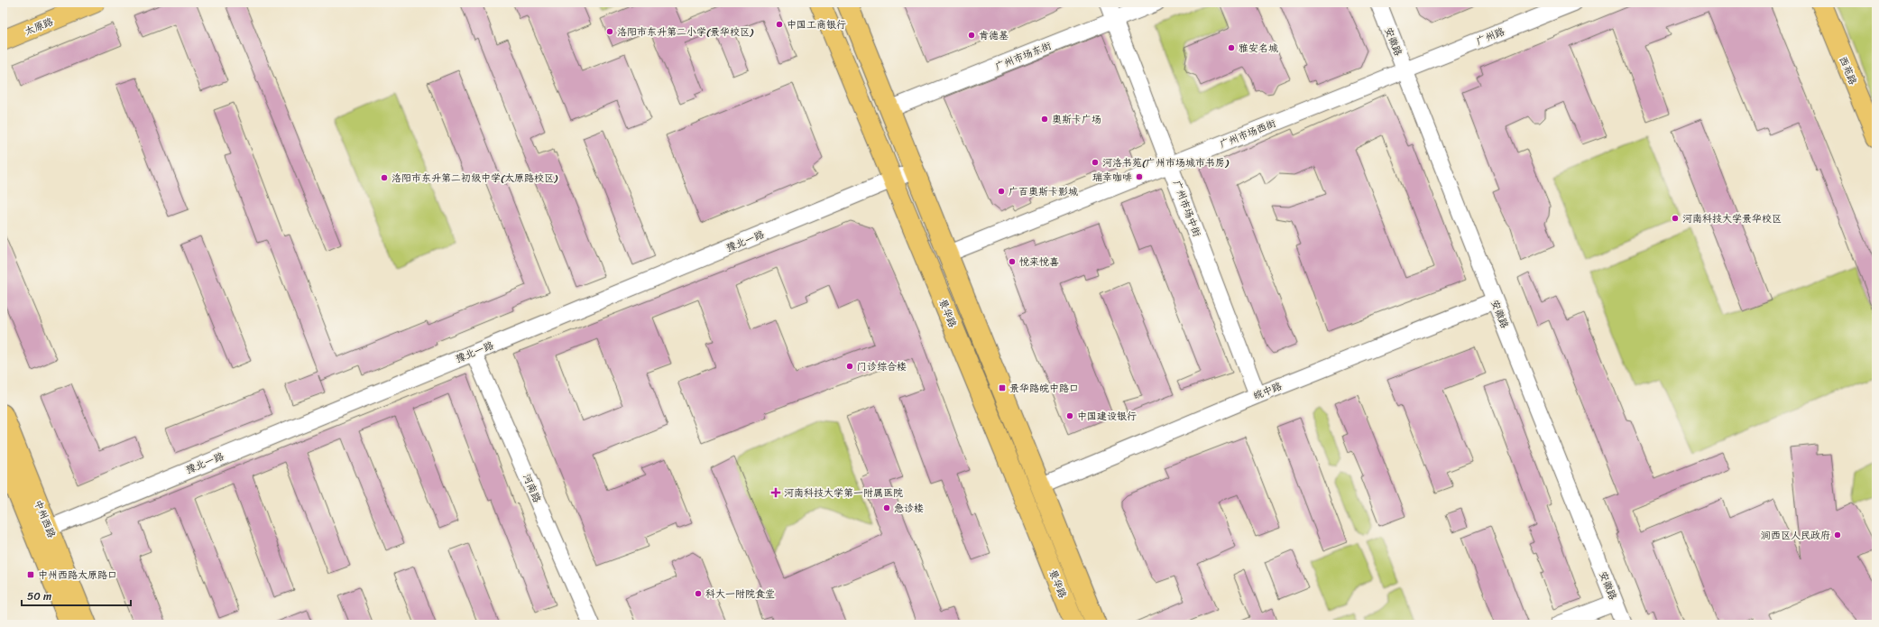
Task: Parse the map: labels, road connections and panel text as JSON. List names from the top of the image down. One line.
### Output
{"streets":{"main road":["太原路","西苑路","景华路","中州西路"],"street":["广州路","安徽路","广州市场东街","广州市场西街","广州市场中街","豫北一路","皖中路","河南路"]},"crossings":[["广州路","安徽路"],["广州路","广州市场西街"],["安徽路","广州市场西街"],["安徽路","皖中路"],["广州市场东街","广州市场中街"],["广州市场东街","景华路"],["广州市场西街","广州市场中街"],["广州市场西街","景华路"],["广州市场中街","皖中路"],["豫北一路","景华路"],["豫北一路","河南路"],["豫北一路","中州西路"],["景华路","皖中路"]],"places":{"other":["中国工商银行","洛阳市东升第二小学(景华校区)","肯德基","雅安名城","奥斯卡广场","河洛书苑(广州市场城市书房)","瑞幸咖啡","洛阳市东升第二初级中学(太原路校区)","广百奥斯卡影城","河南科技大学景华校区","悦来悦喜","门诊综合楼","中国建设银行","急诊楼","涧西区人民政府","科大一附院食堂"],"transit":["景华路皖中路口","中州西路太原路口"],"health":["河南科技大学第一附属医院"]},"scale_bar":"50 m"}
